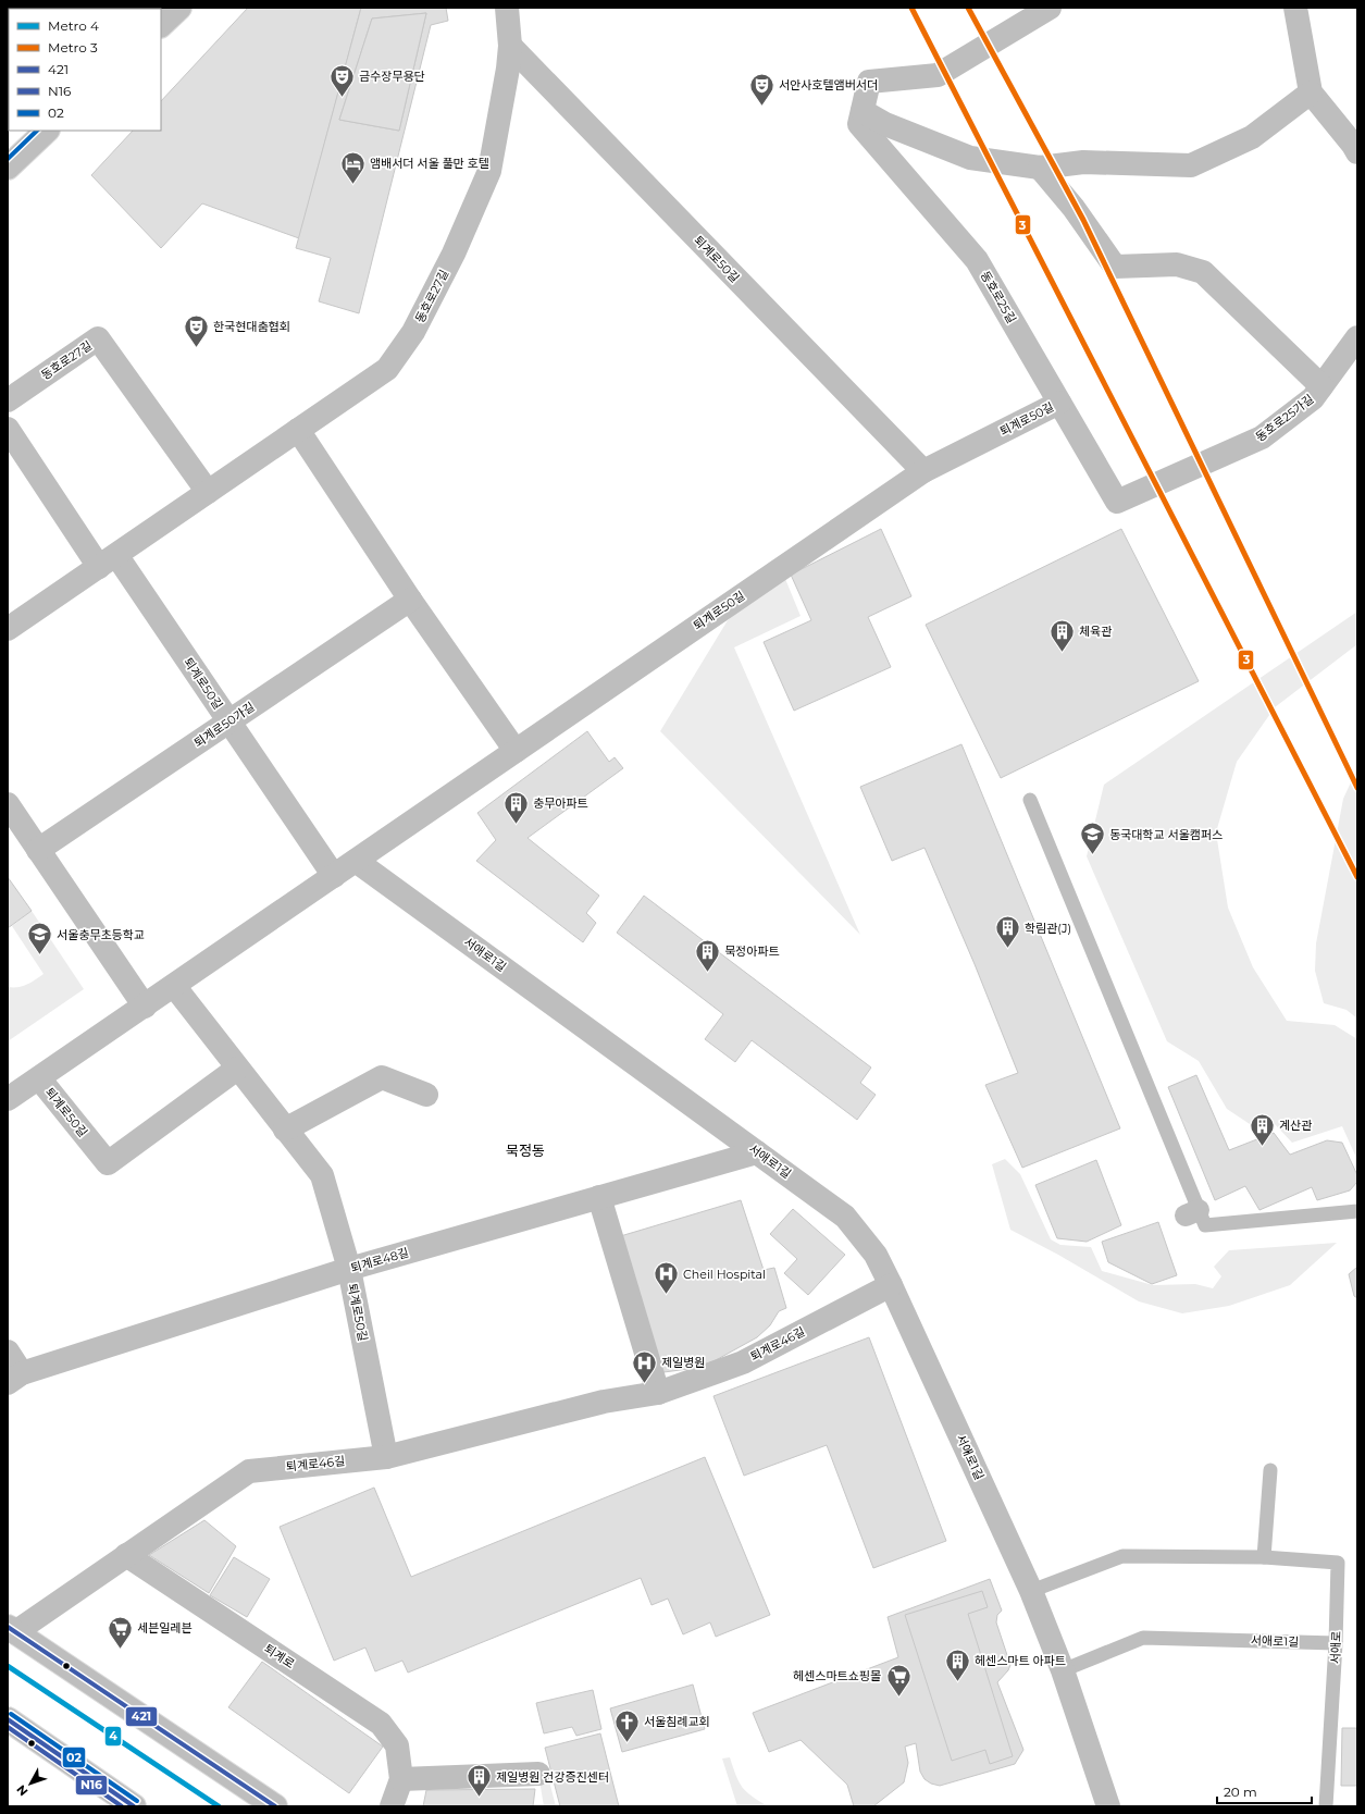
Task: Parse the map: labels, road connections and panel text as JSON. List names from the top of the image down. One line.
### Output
{"streets":{"street":["퇴계로50길","동호로27길","동호로25길","동호로25가길","퇴계로50가길","서애로1길","퇴계로48길","퇴계로46길","퇴계로"],"lane":["서애로"]},"crossings":[["퇴계로50길","동호로27길"],["퇴계로50길","동호로25길"],["퇴계로50길","퇴계로50가길"],["퇴계로50길","서애로1길"],["퇴계로50길","퇴계로48길"],["퇴계로50길","퇴계로46길"],["동호로25길","동호로25가길"],["서애로1길","퇴계로48길"],["서애로1길","퇴계로46길"],["서애로1길","서애로"],["퇴계로46길","퇴계로"]],"districts":["묵정동"],"places":{"theatre":["금수장무용단","서안사호텔앰버서더","한국현대춤협회"],"hotel":["앰배서더 서울 풀만 호텔"],"building":["체육관","충무아파트","학림관(J)","묵정아파트","계산관","헤센스마트 아파트","제일병원 건강증진센터"],"school or university":["동국대학교 서울캠퍼스","서울충무초등학교"],"hospital":["Cheil Hospital","제일병원"],"supermarket":["세븐일레븐","헤센스마트쇼핑몰"],"church":["서울침례교회"]},"lines":["metro line 3","transit line 02","transit line 421","metro line 4","transit line N16"],"legend":["Metro 4","Metro 3","421","N16","02"],"scale_bar":"20 m","north":"bottom left"}
